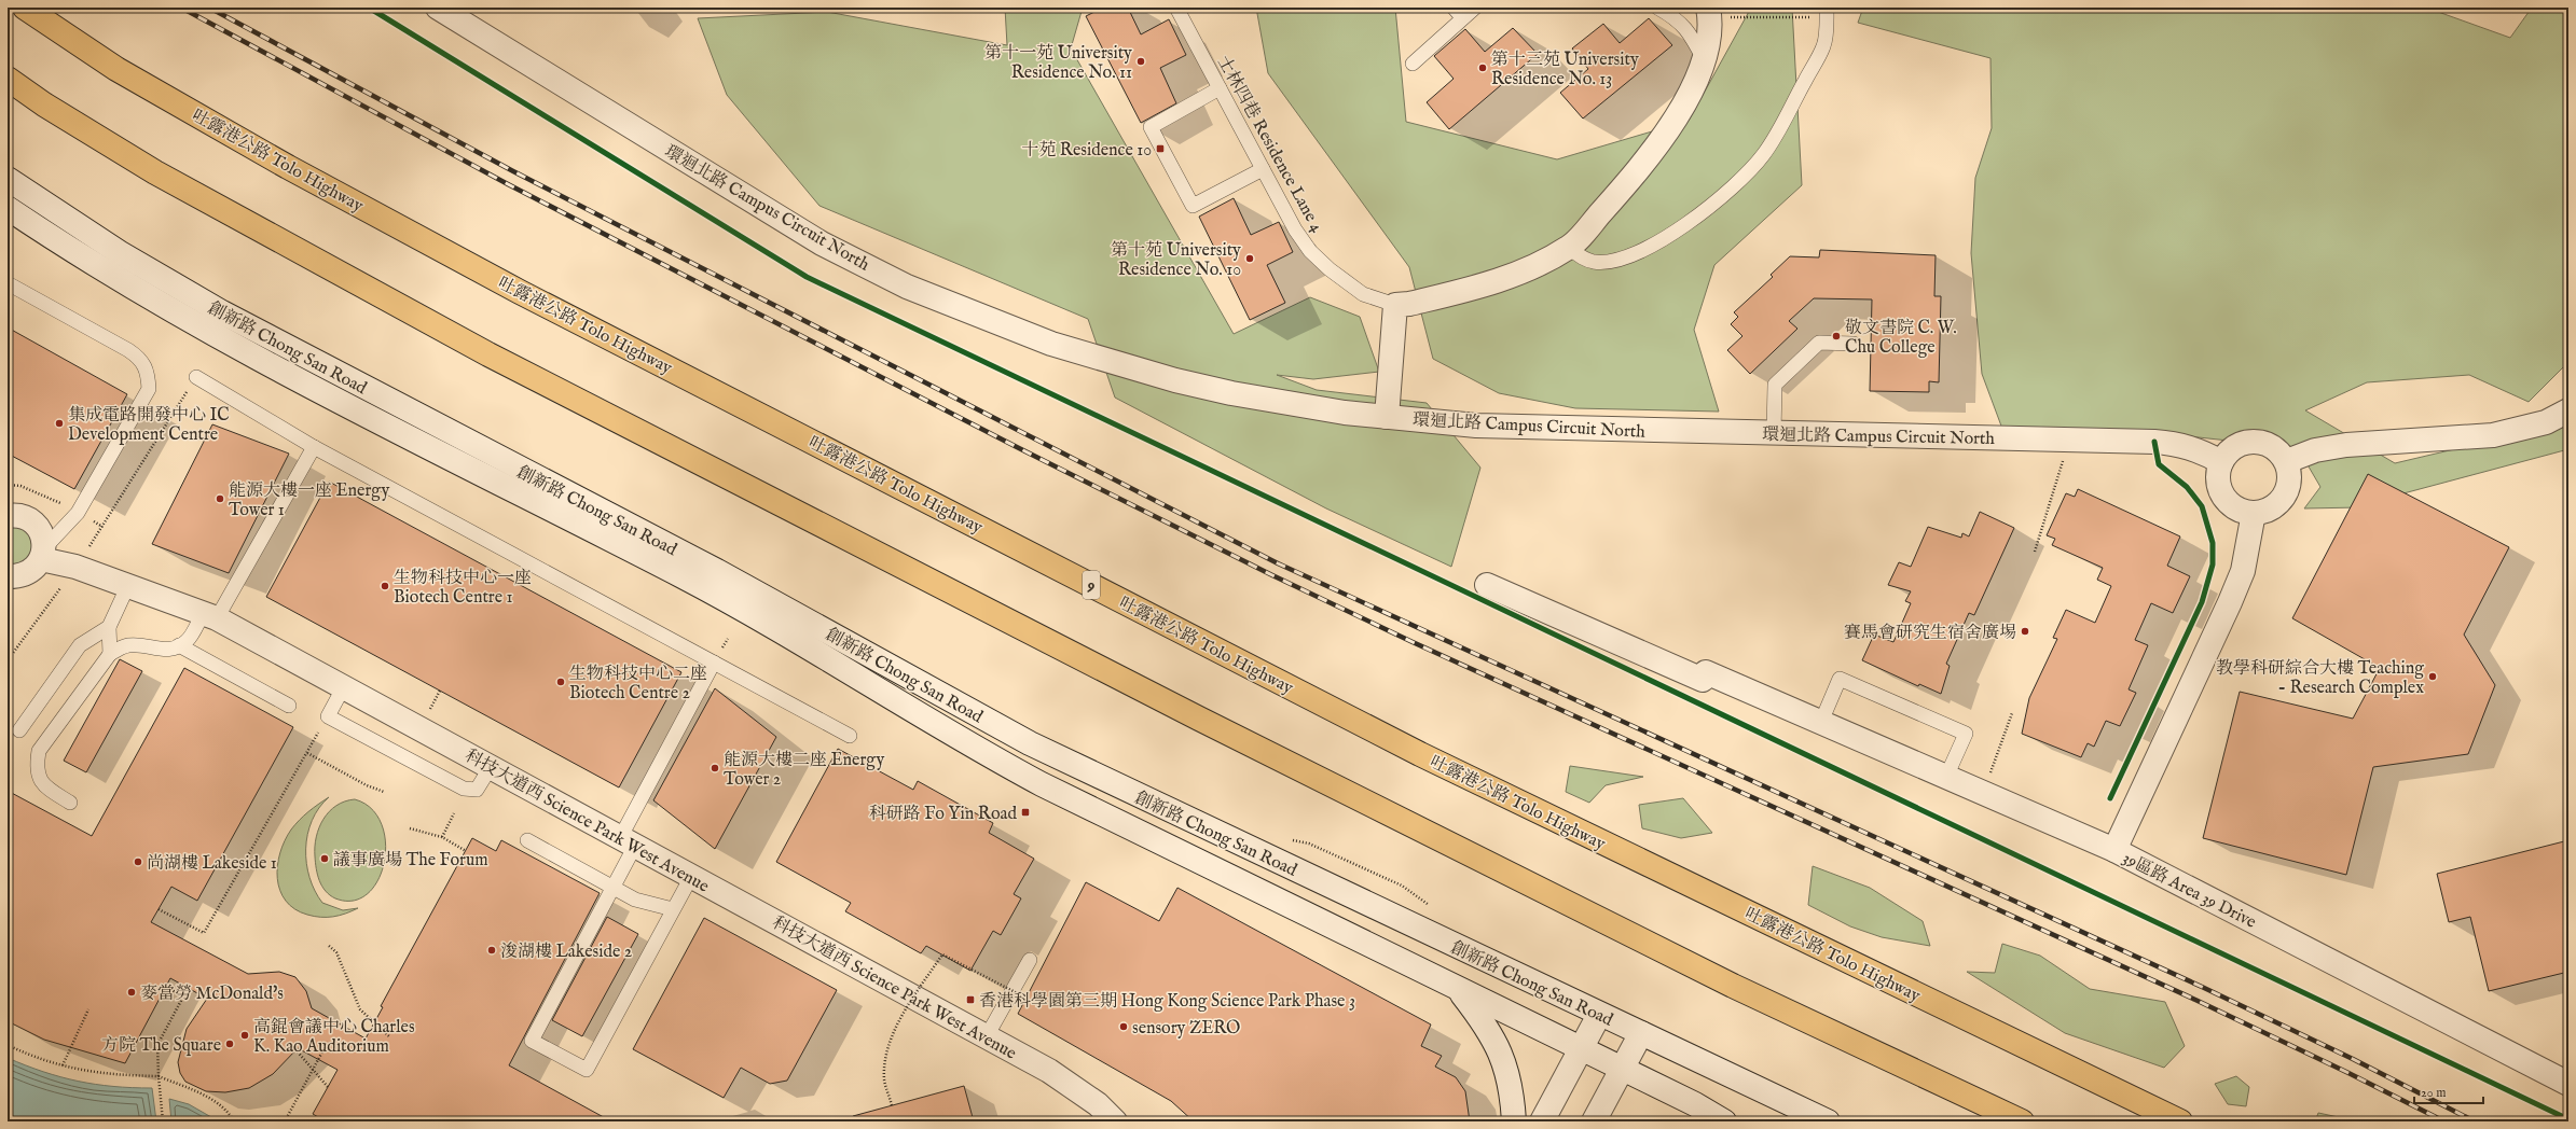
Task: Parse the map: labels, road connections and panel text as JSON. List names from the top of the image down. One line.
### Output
{"streets":{"highway":["吐露港公路 Tolo Highway","9"],"street":["環迴北路 Campus Circuit North","創新路 Chong San Road","科技大道西 Science Park West Avenue","39區路 Area 39 Drive"],"lane":["士林四巷 Residence Lane 4"]},"crossings":[["環迴北路 Campus Circuit North","39區路 Area 39 Drive"]],"places":{"other":["第十一苑 University Residence No. 11","第十三苑 University Residence No. 13","第十苑 University Residence No. 10","敬文書院 C. W. Chu College","集成電路開發中心 IC Development Centre","能源大樓一座 Energy Tower 1","生物科技中心一座 Biotech Centre 1","賽馬會研究生宿舍廣埸","教學科研綜合大樓 Teaching - Research Complex","生物科技中心二座 Biotech Centre 2","能源大樓二座 Energy Tower 2","議事廣場 The Forum","尚湖樓 Lakeside 1","浚湖樓 Lakeside 2","麥當勞 McDonald's","sensory ZERO","高錕會議中心 Charles K. Kao Auditorium","方院 The Square"],"transit":["十苑 Residence 10","科研路 Fo Yin Road","香港科學園第三期 Hong Kong Science Park Phase 3"]},"scale_bar":"20 m"}
